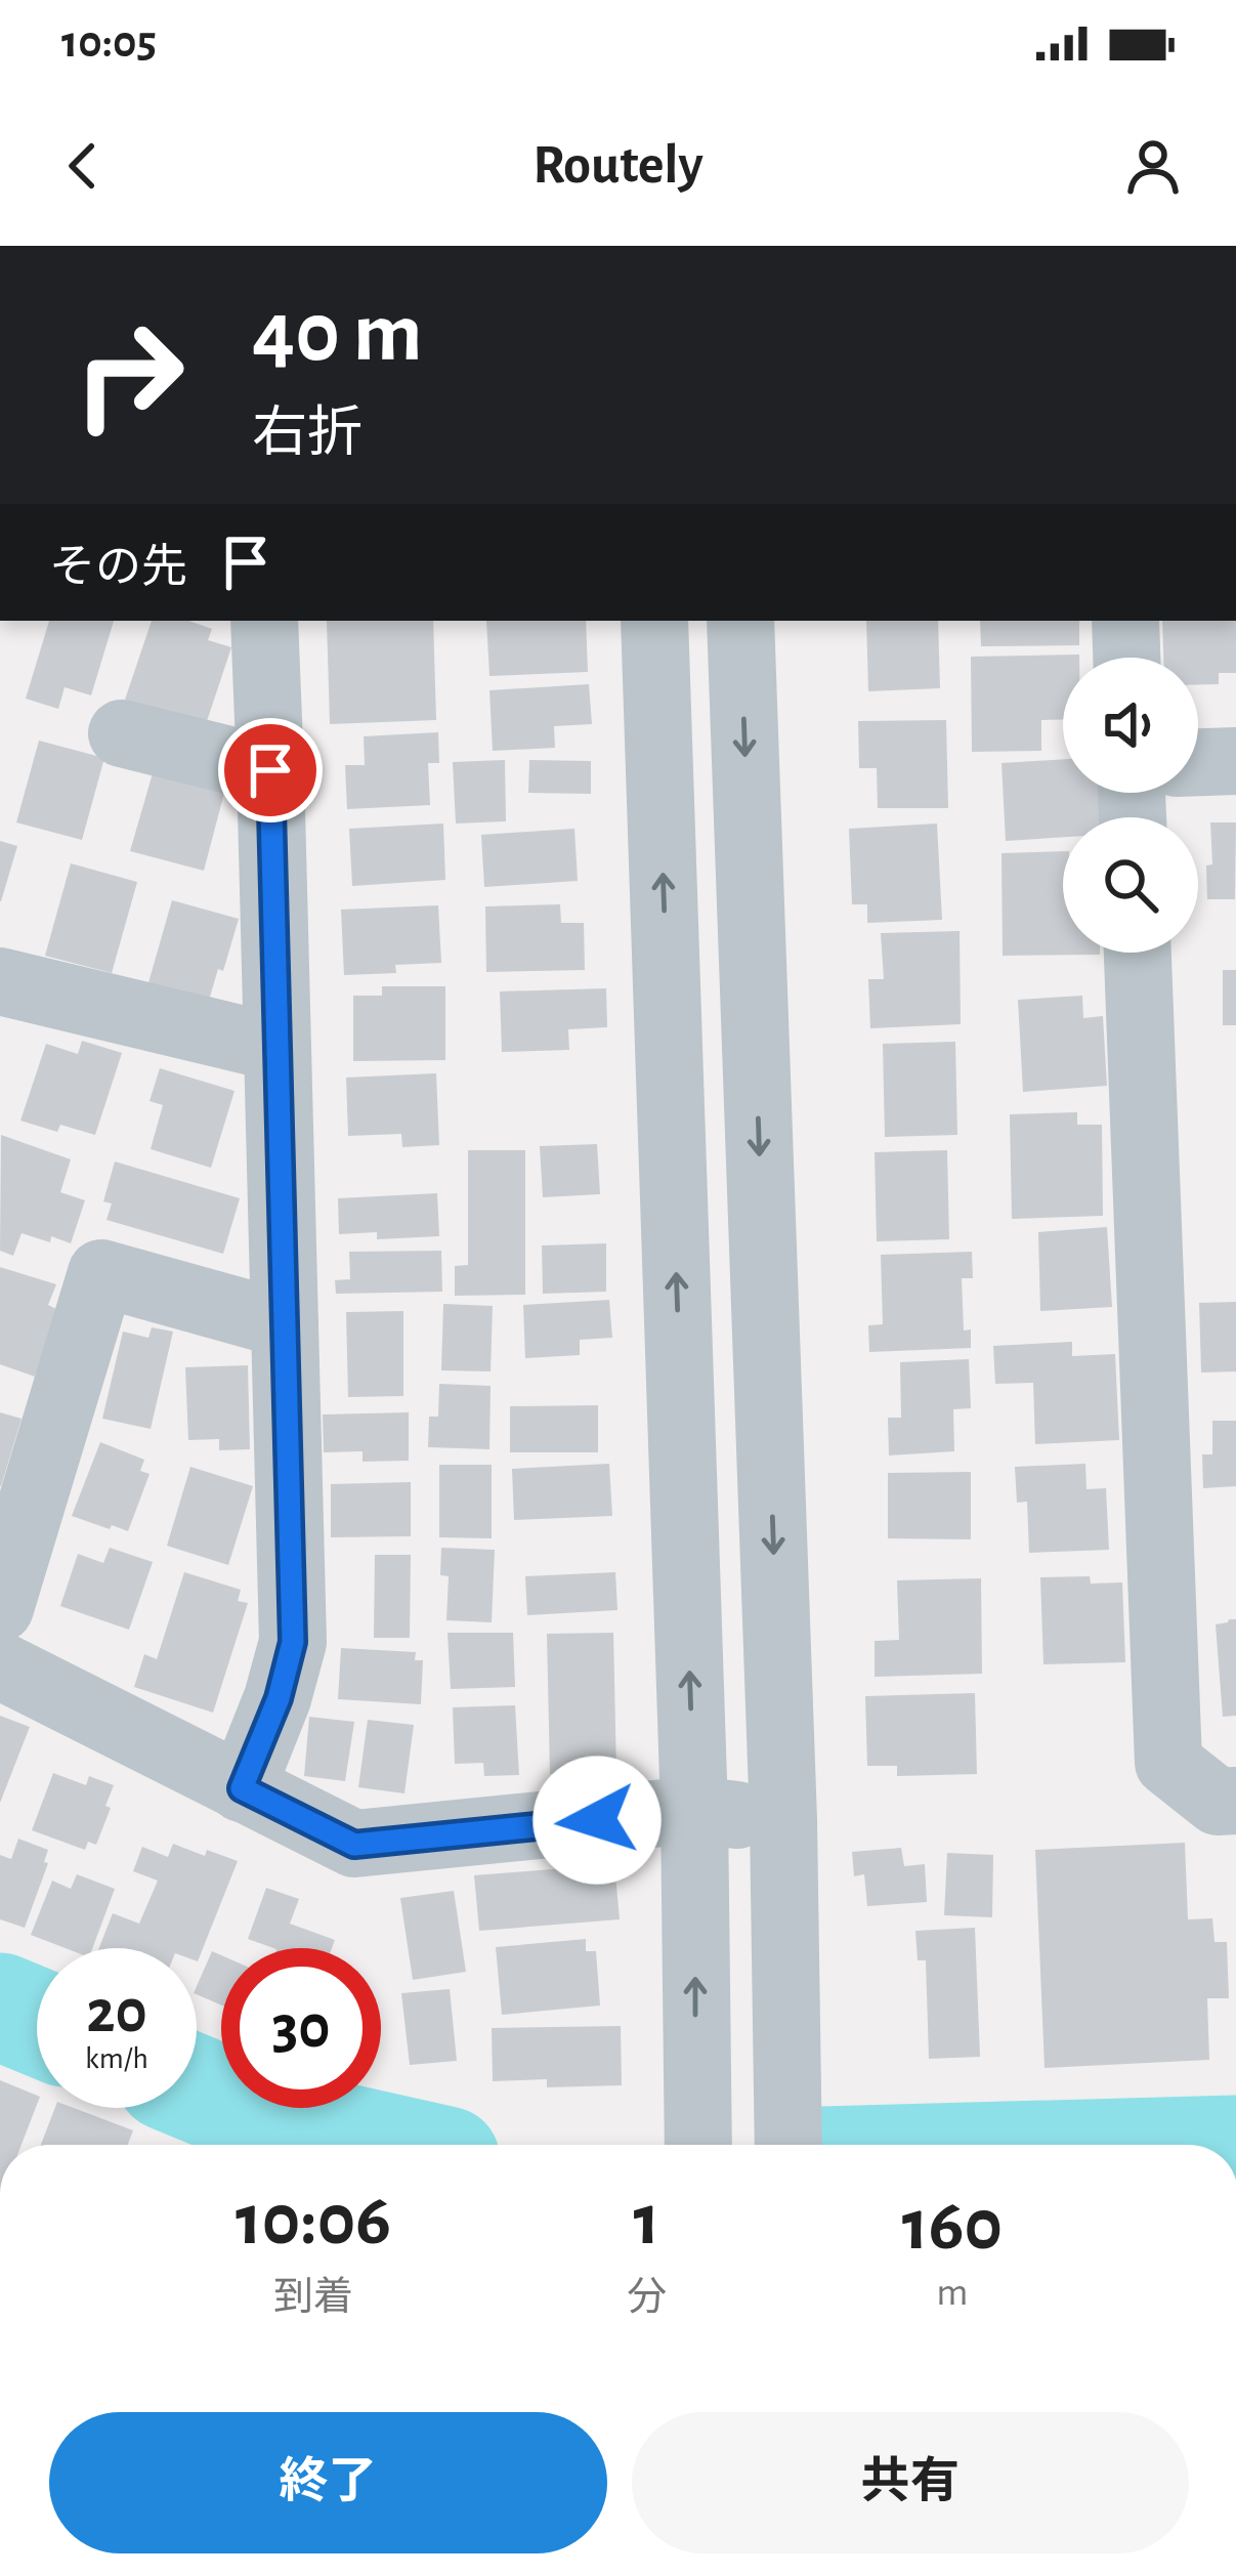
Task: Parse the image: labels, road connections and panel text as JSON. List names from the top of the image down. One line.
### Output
{"page":{"status":"10:05","header":"Routely","turn":["40 m","右折"],"then":"その先","speed":"20 km/h","limit":"30","eta":["10:06","到着","1","分","160","m"],"buttons":["終了","共有"]}}
